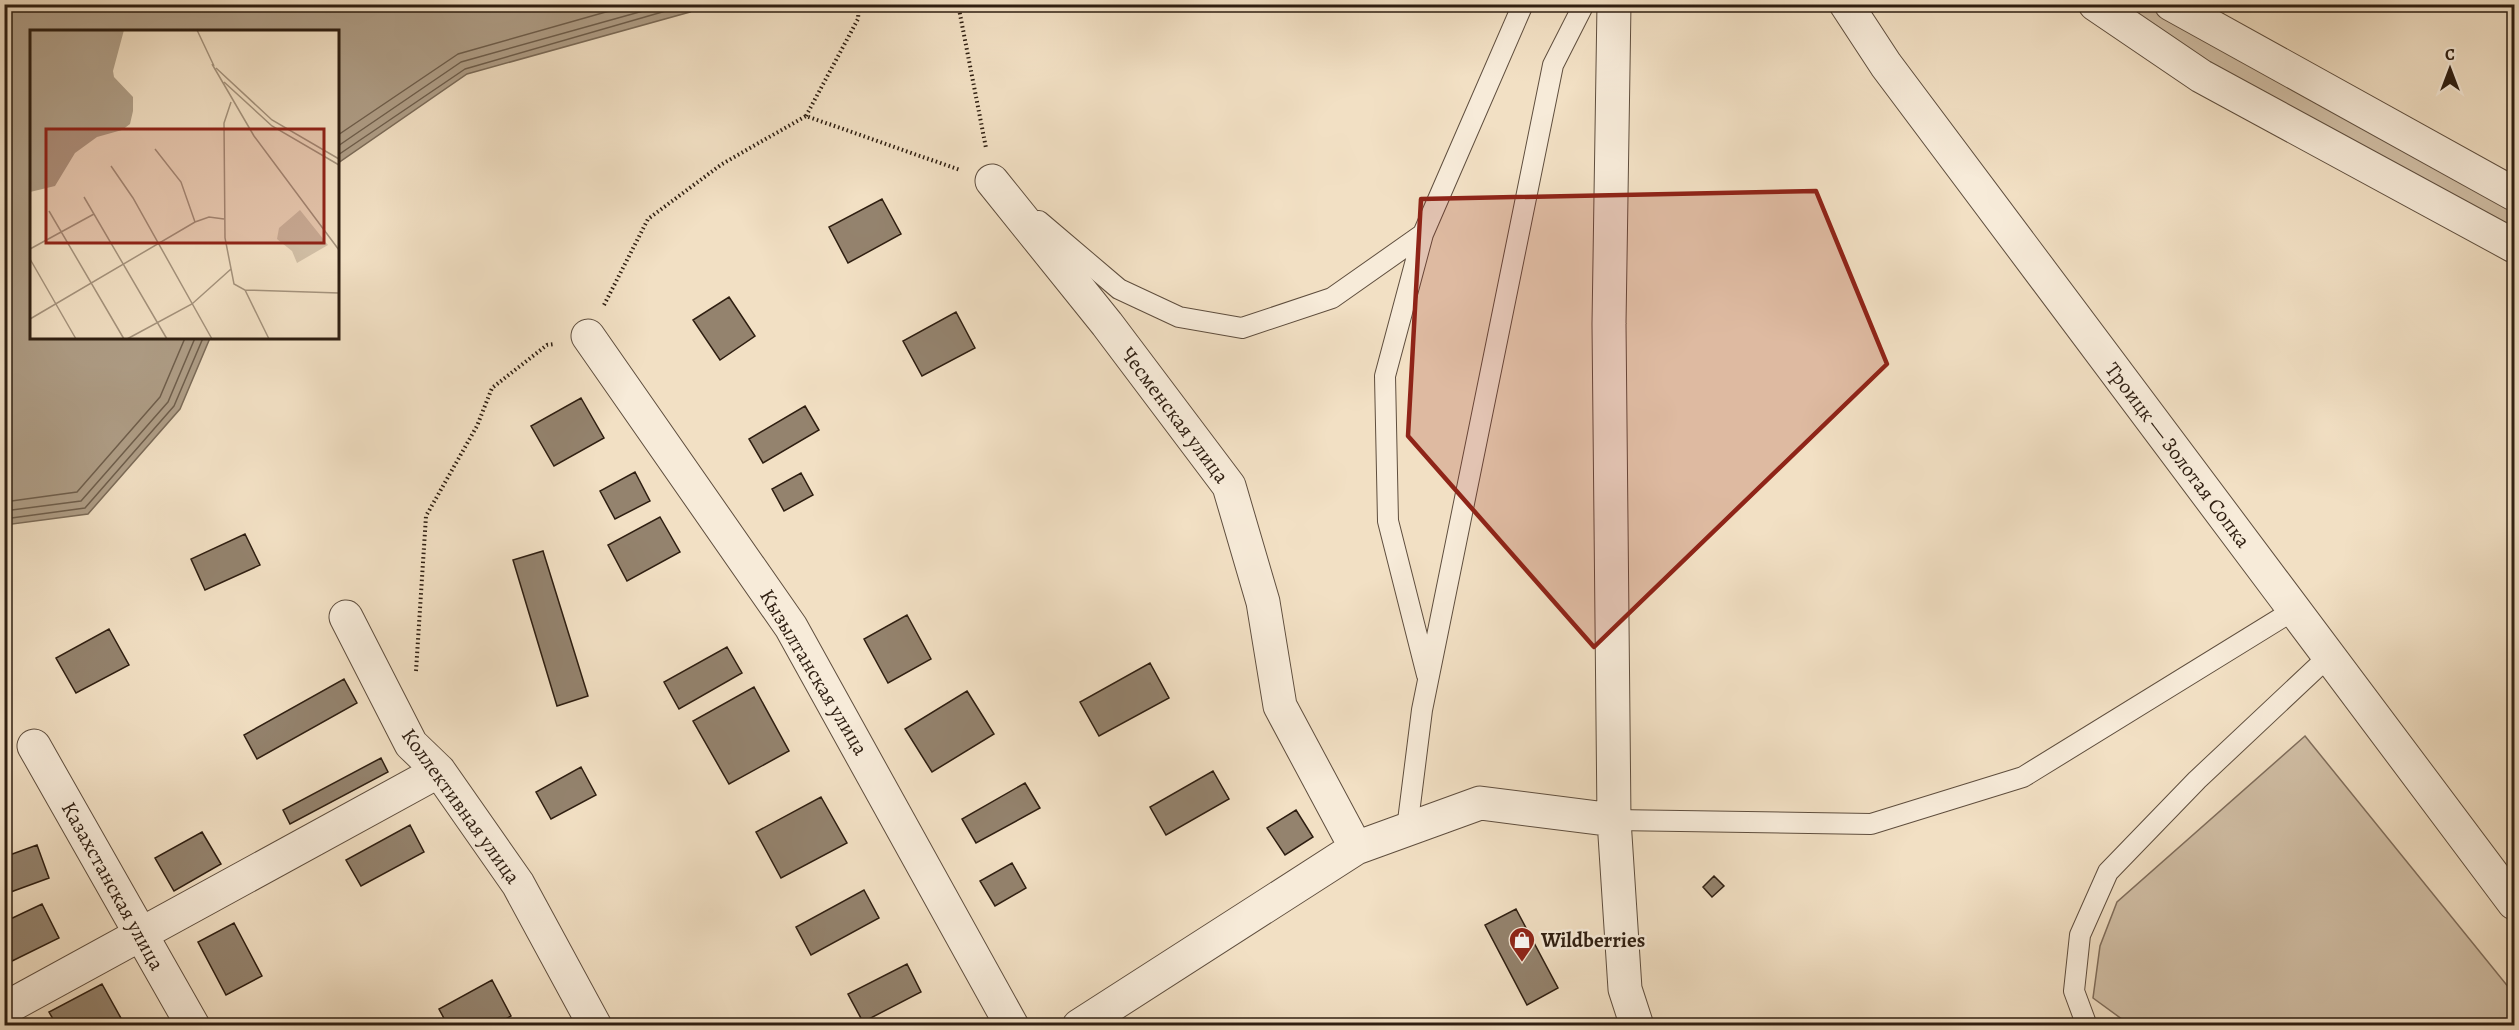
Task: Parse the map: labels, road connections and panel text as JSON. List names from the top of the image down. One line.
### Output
{"streets":{"street":["Чесменская улица","Троицк — Золотая Сопка","Кызылтанская улица","Коллективная улица","Казахстанская улица"]},"places":{"shop":["Wildberries"]},"north":"top"}
